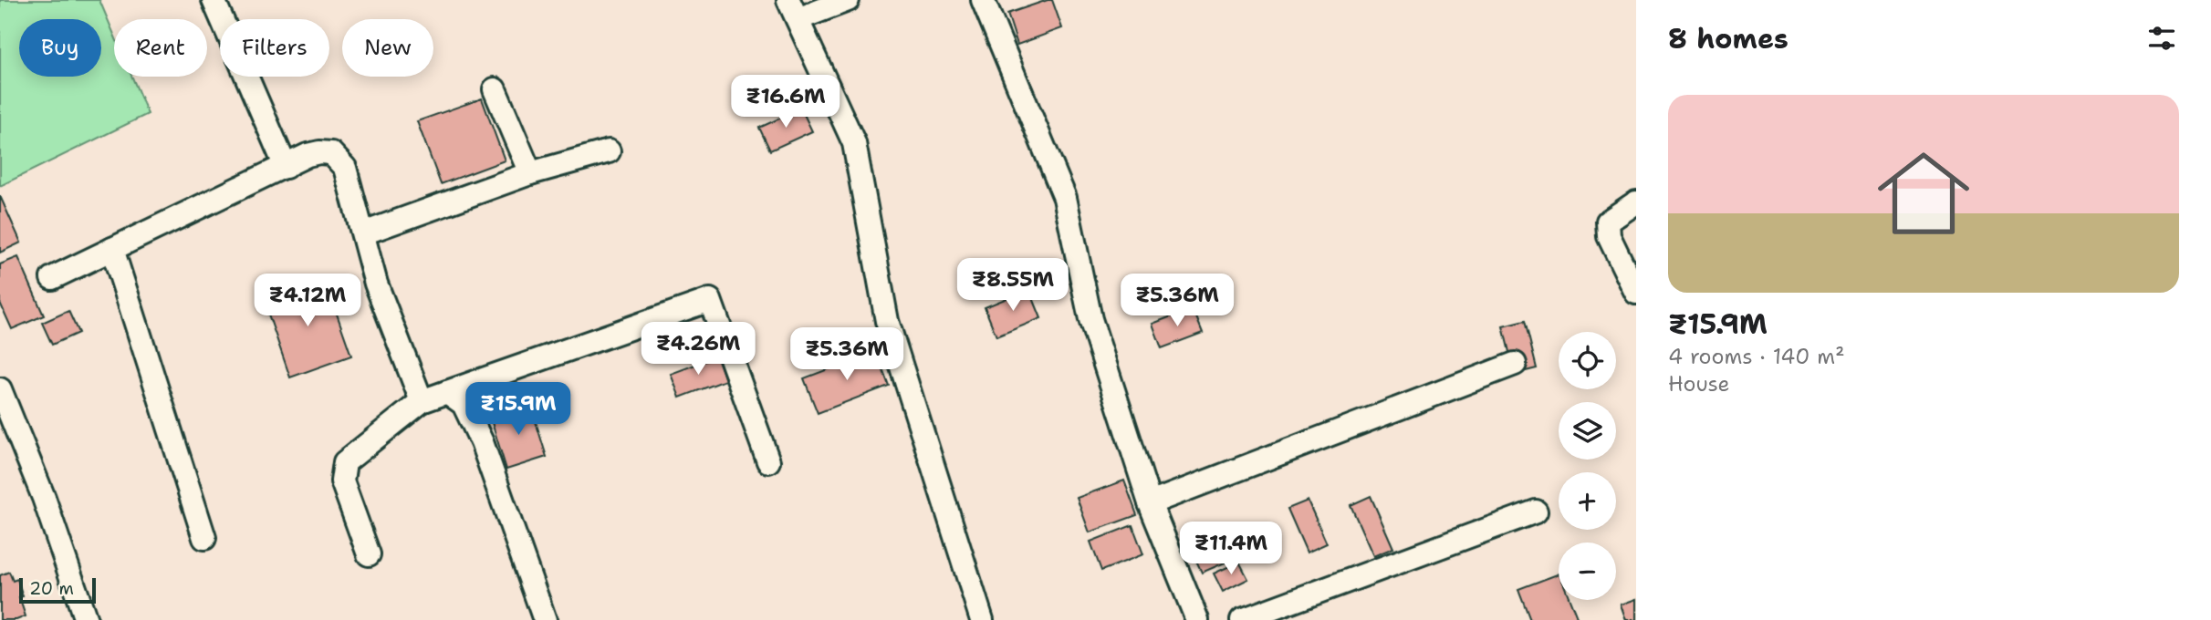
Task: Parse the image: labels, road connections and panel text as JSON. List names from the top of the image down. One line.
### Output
{"scale_bar":"20 m","page":{"heading":"8 homes","chip":["Buy","Rent","Filters","New"],"price":["₹16.6M","₹8.55M","₹4.12M","₹5.36M","₹4.26M","₹5.36M","₹15.9M","₹11.4M"],"list":[{"name":"₹15.9M","note":"4 rooms · 140 m² · House"}],"map_buttons":["+","−"],"scale":"20 m"}}
